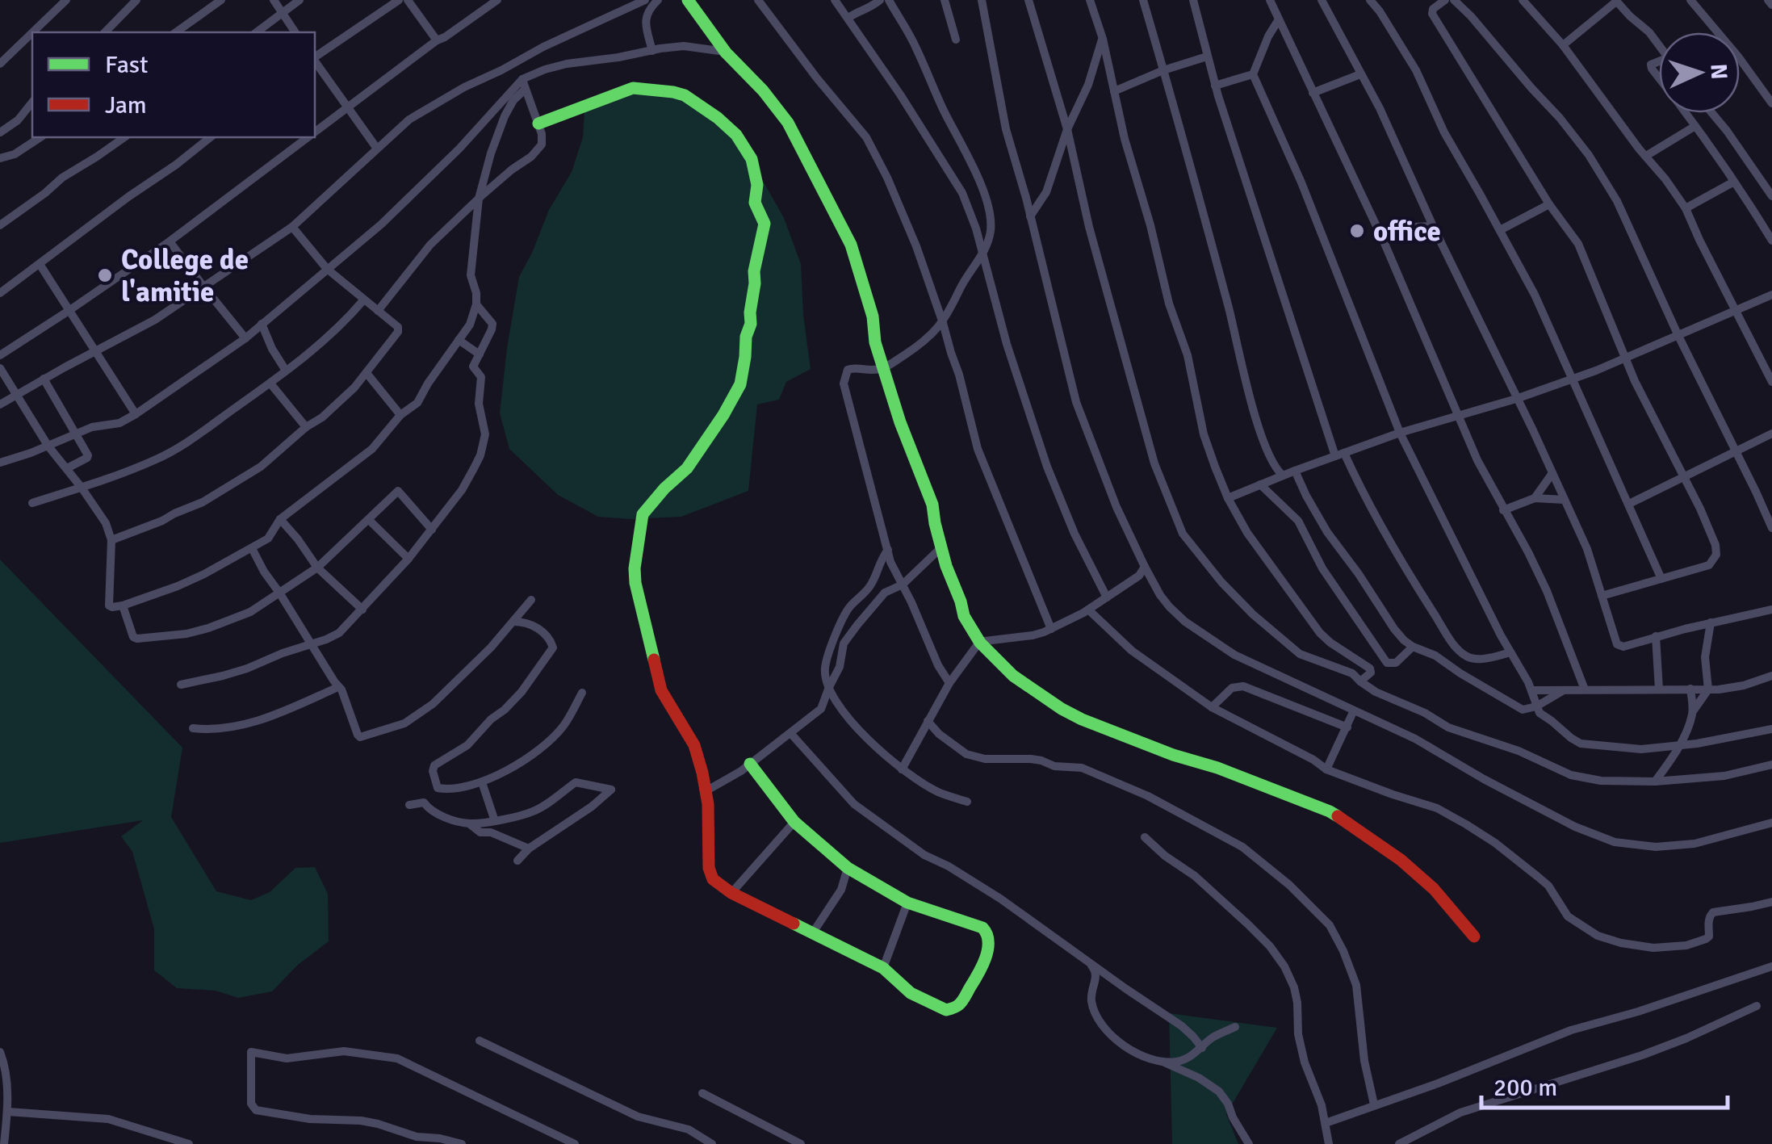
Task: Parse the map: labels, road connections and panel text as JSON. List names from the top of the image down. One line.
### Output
{"places":["office","College de l'amitie"],"legend":["Fast","Jam"],"scale_bar":"200 m","north":"right"}
